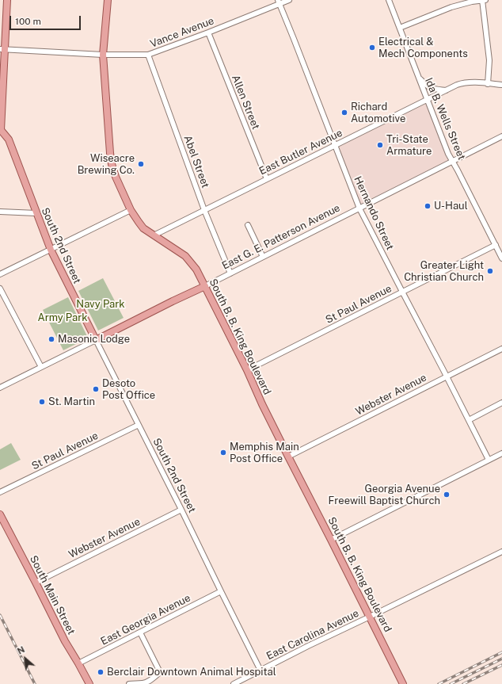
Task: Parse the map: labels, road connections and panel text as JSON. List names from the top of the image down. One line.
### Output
{"streets":{"main road":["East G. E. Patterson Avenue","South 2nd Street","South B. B. King Boulevard","South Main Street"],"street":["Vance Avenue","Allen Street","Ida B. Wells Street","East Butler Avenue","Abel Street","Hernando Street","St Paul Avenue","Webster Avenue","East Georgia Avenue","East Carolina Avenue"]},"crossings":[["Vance Avenue","Allen Street"],["Vance Avenue","Abel Street"],["Vance Avenue","Hernando Street"],["Vance Avenue","South 2nd Street"],["Vance Avenue","South B. B. King Boulevard"],["Allen Street","East Butler Avenue"],["Ida B. Wells Street","East Butler Avenue"],["Ida B. Wells Street","East G. E. Patterson Avenue"],["Ida B. Wells Street","St Paul Avenue"],["East Butler Avenue","Abel Street"],["East Butler Avenue","Hernando Street"],["East Butler Avenue","South B. B. King Boulevard"],["Abel Street","East G. E. Patterson Avenue"],["Hernando Street","East G. E. Patterson Avenue"],["Hernando Street","St Paul Avenue"],["Hernando Street","Webster Avenue"],["East G. E. Patterson Avenue","South 2nd Street"],["East G. E. Patterson Avenue","South B. B. King Boulevard"],["South 2nd Street","St Paul Avenue"],["South 2nd Street","Webster Avenue"],["South 2nd Street","East Georgia Avenue"],["South 2nd Street","East Carolina Avenue"],["St Paul Avenue","South B. B. King Boulevard"],["South B. B. King Boulevard","Webster Avenue"],["South B. B. King Boulevard","East Carolina Avenue"],["Webster Avenue","South Main Street"],["South Main Street","East Georgia Avenue"]],"parks":["Navy Park","Army Park"],"places":["Electrical & Mech Components","Richard Automotive","Tri-State Armature","Wiseacre Brewing Co.","U-Haul","Greater Light Christian Church","Masonic Lodge","Desoto Post Office","St. Martin","Memphis Main Post Office","Georgia Avenue Freewill Baptist Church","Berclair Downtown Animal Hospital"],"scale_bar":"100 m","north":"top left"}
